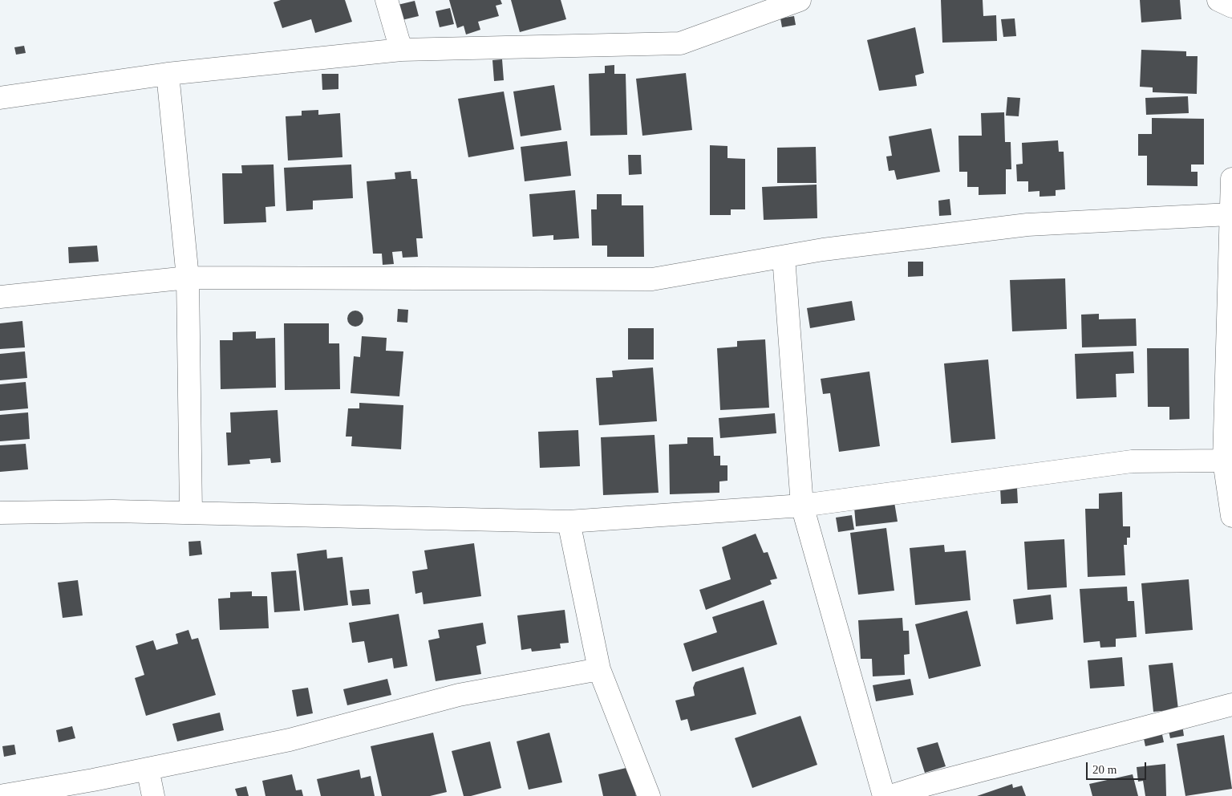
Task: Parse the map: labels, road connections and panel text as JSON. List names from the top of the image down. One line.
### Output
{"scale_bar":"20 m"}
